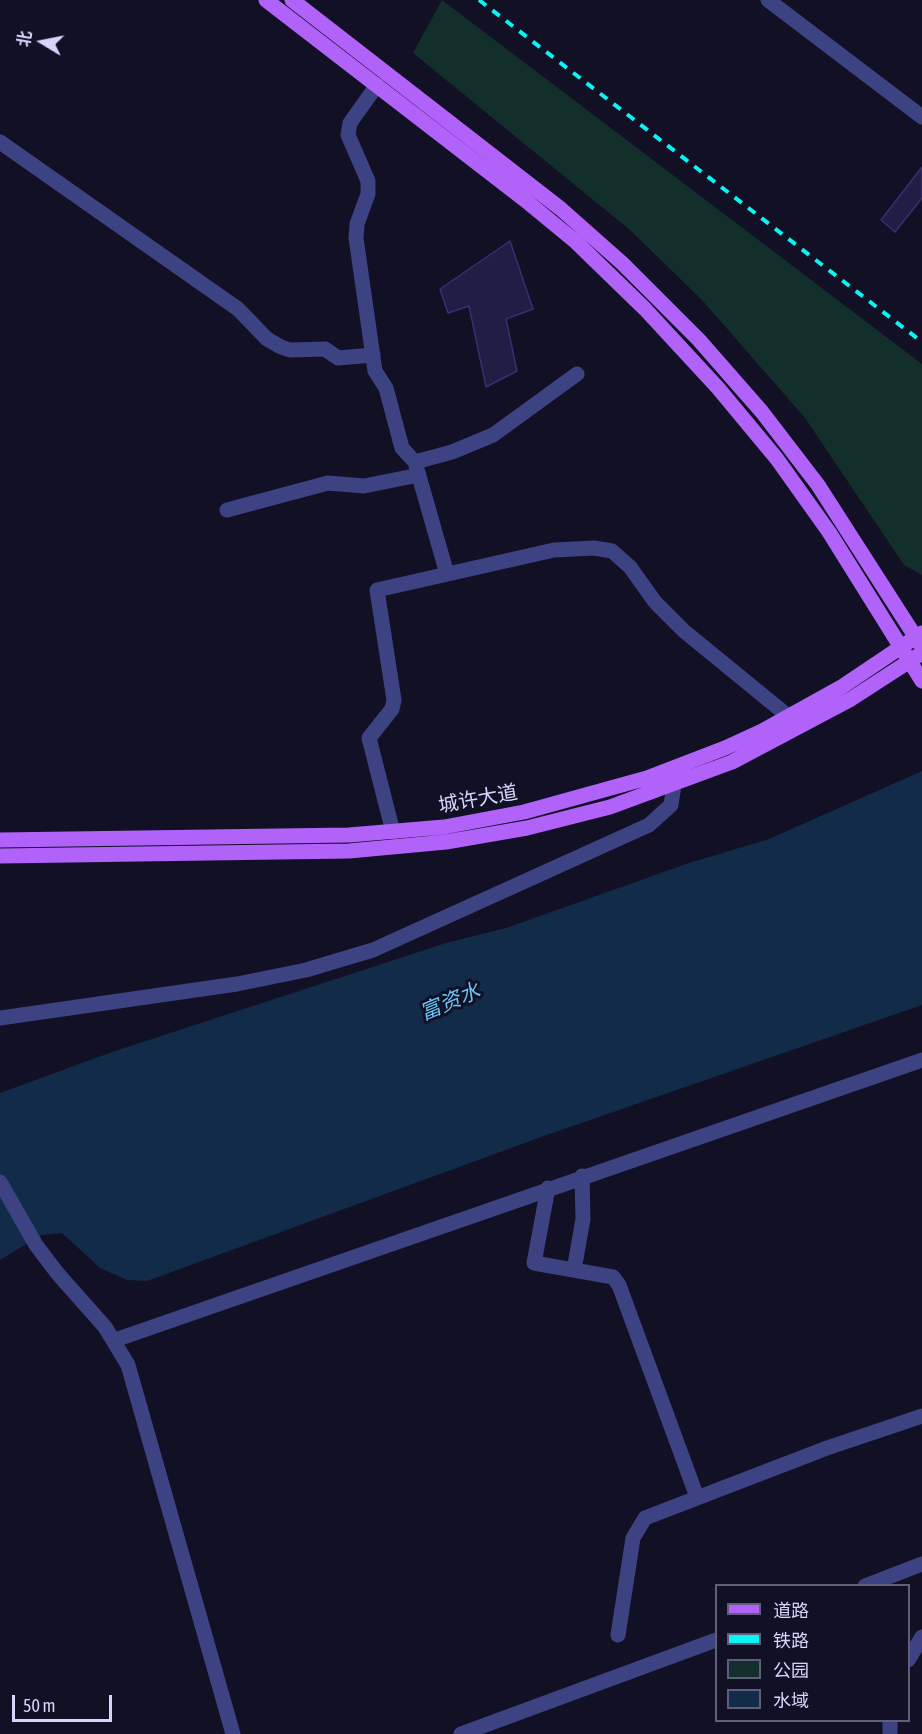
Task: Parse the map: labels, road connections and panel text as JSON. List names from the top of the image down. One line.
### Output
{"streets":{"main road":["城许大道"]},"water":["富资水"],"legend":["道路","铁路","公园","水域"],"scale_bar":"50 m","north":"left"}
